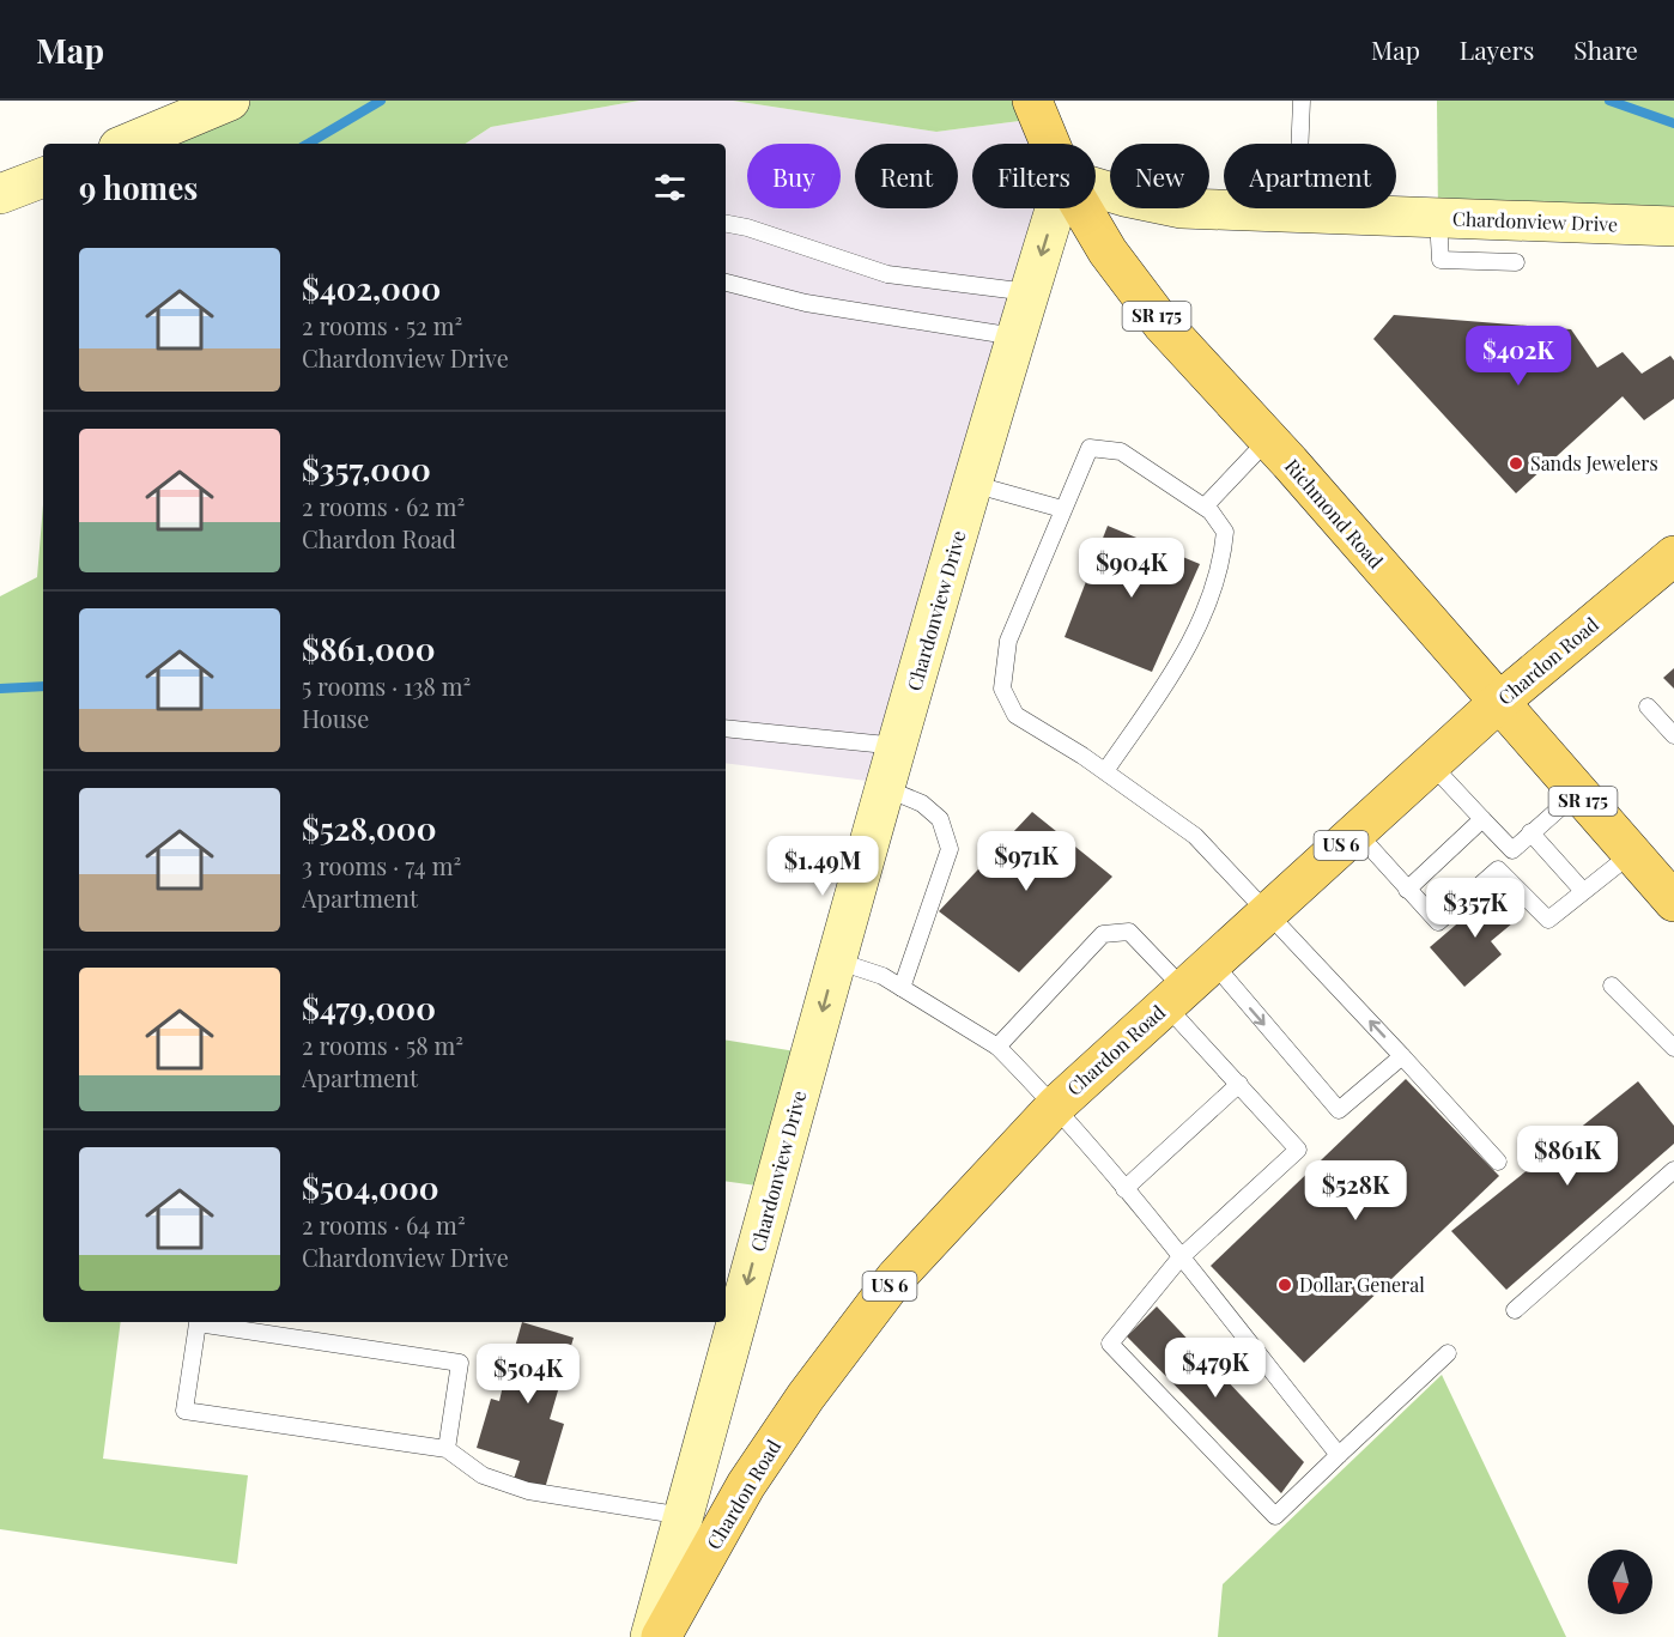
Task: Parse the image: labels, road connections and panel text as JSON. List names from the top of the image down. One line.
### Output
{"streets":{"main road":["SR 175","Richmond Road","Chardon Road","US 6"],"street":["Chardonview Drive"]},"crossings":[["Richmond Road","Chardon Road"]],"places":["Sands Jewelers","Dollar General"],"north":"bottom","page":{"header":"Map","nav":["Map","Layers","Share"],"chip":["Buy","Rent","Filters","New","Apartment"],"heading":"9 homes","list":[{"name":"$402,000","note":"2 rooms · 52 m² · Chardonview Drive"},{"name":"$357,000","note":"2 rooms · 62 m² · Chardon Road"},{"name":"$861,000","note":"5 rooms · 138 m² · House"},{"name":"$528,000","note":"3 rooms · 74 m² · Apartment"},{"name":"$479,000","note":"2 rooms · 58 m² · Apartment"},{"name":"$504,000","note":"2 rooms · 64 m² · Chardonview Drive"}],"price":["$402K","$904K","$971K","$1.49M","$357K","$861K","$528K","$479K","$504K"]}}
